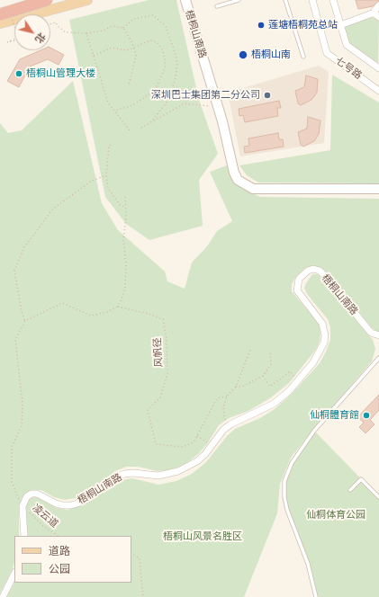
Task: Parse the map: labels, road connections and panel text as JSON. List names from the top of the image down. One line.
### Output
{"streets":{"street":["梧桐山南路","七号路"],"path":["风帆径","凌云道"]},"crossings":[["梧桐山南路","凌云道"]],"parks":["仙桐体育公园","梧桐山风景名胜区"],"places":["莲塘梧桐苑总站","梧桐山南","梧桐山管理大楼","深圳巴士集团第二分公司","仙桐體育館"],"legend":["道路","公园"],"north":"bottom right"}
